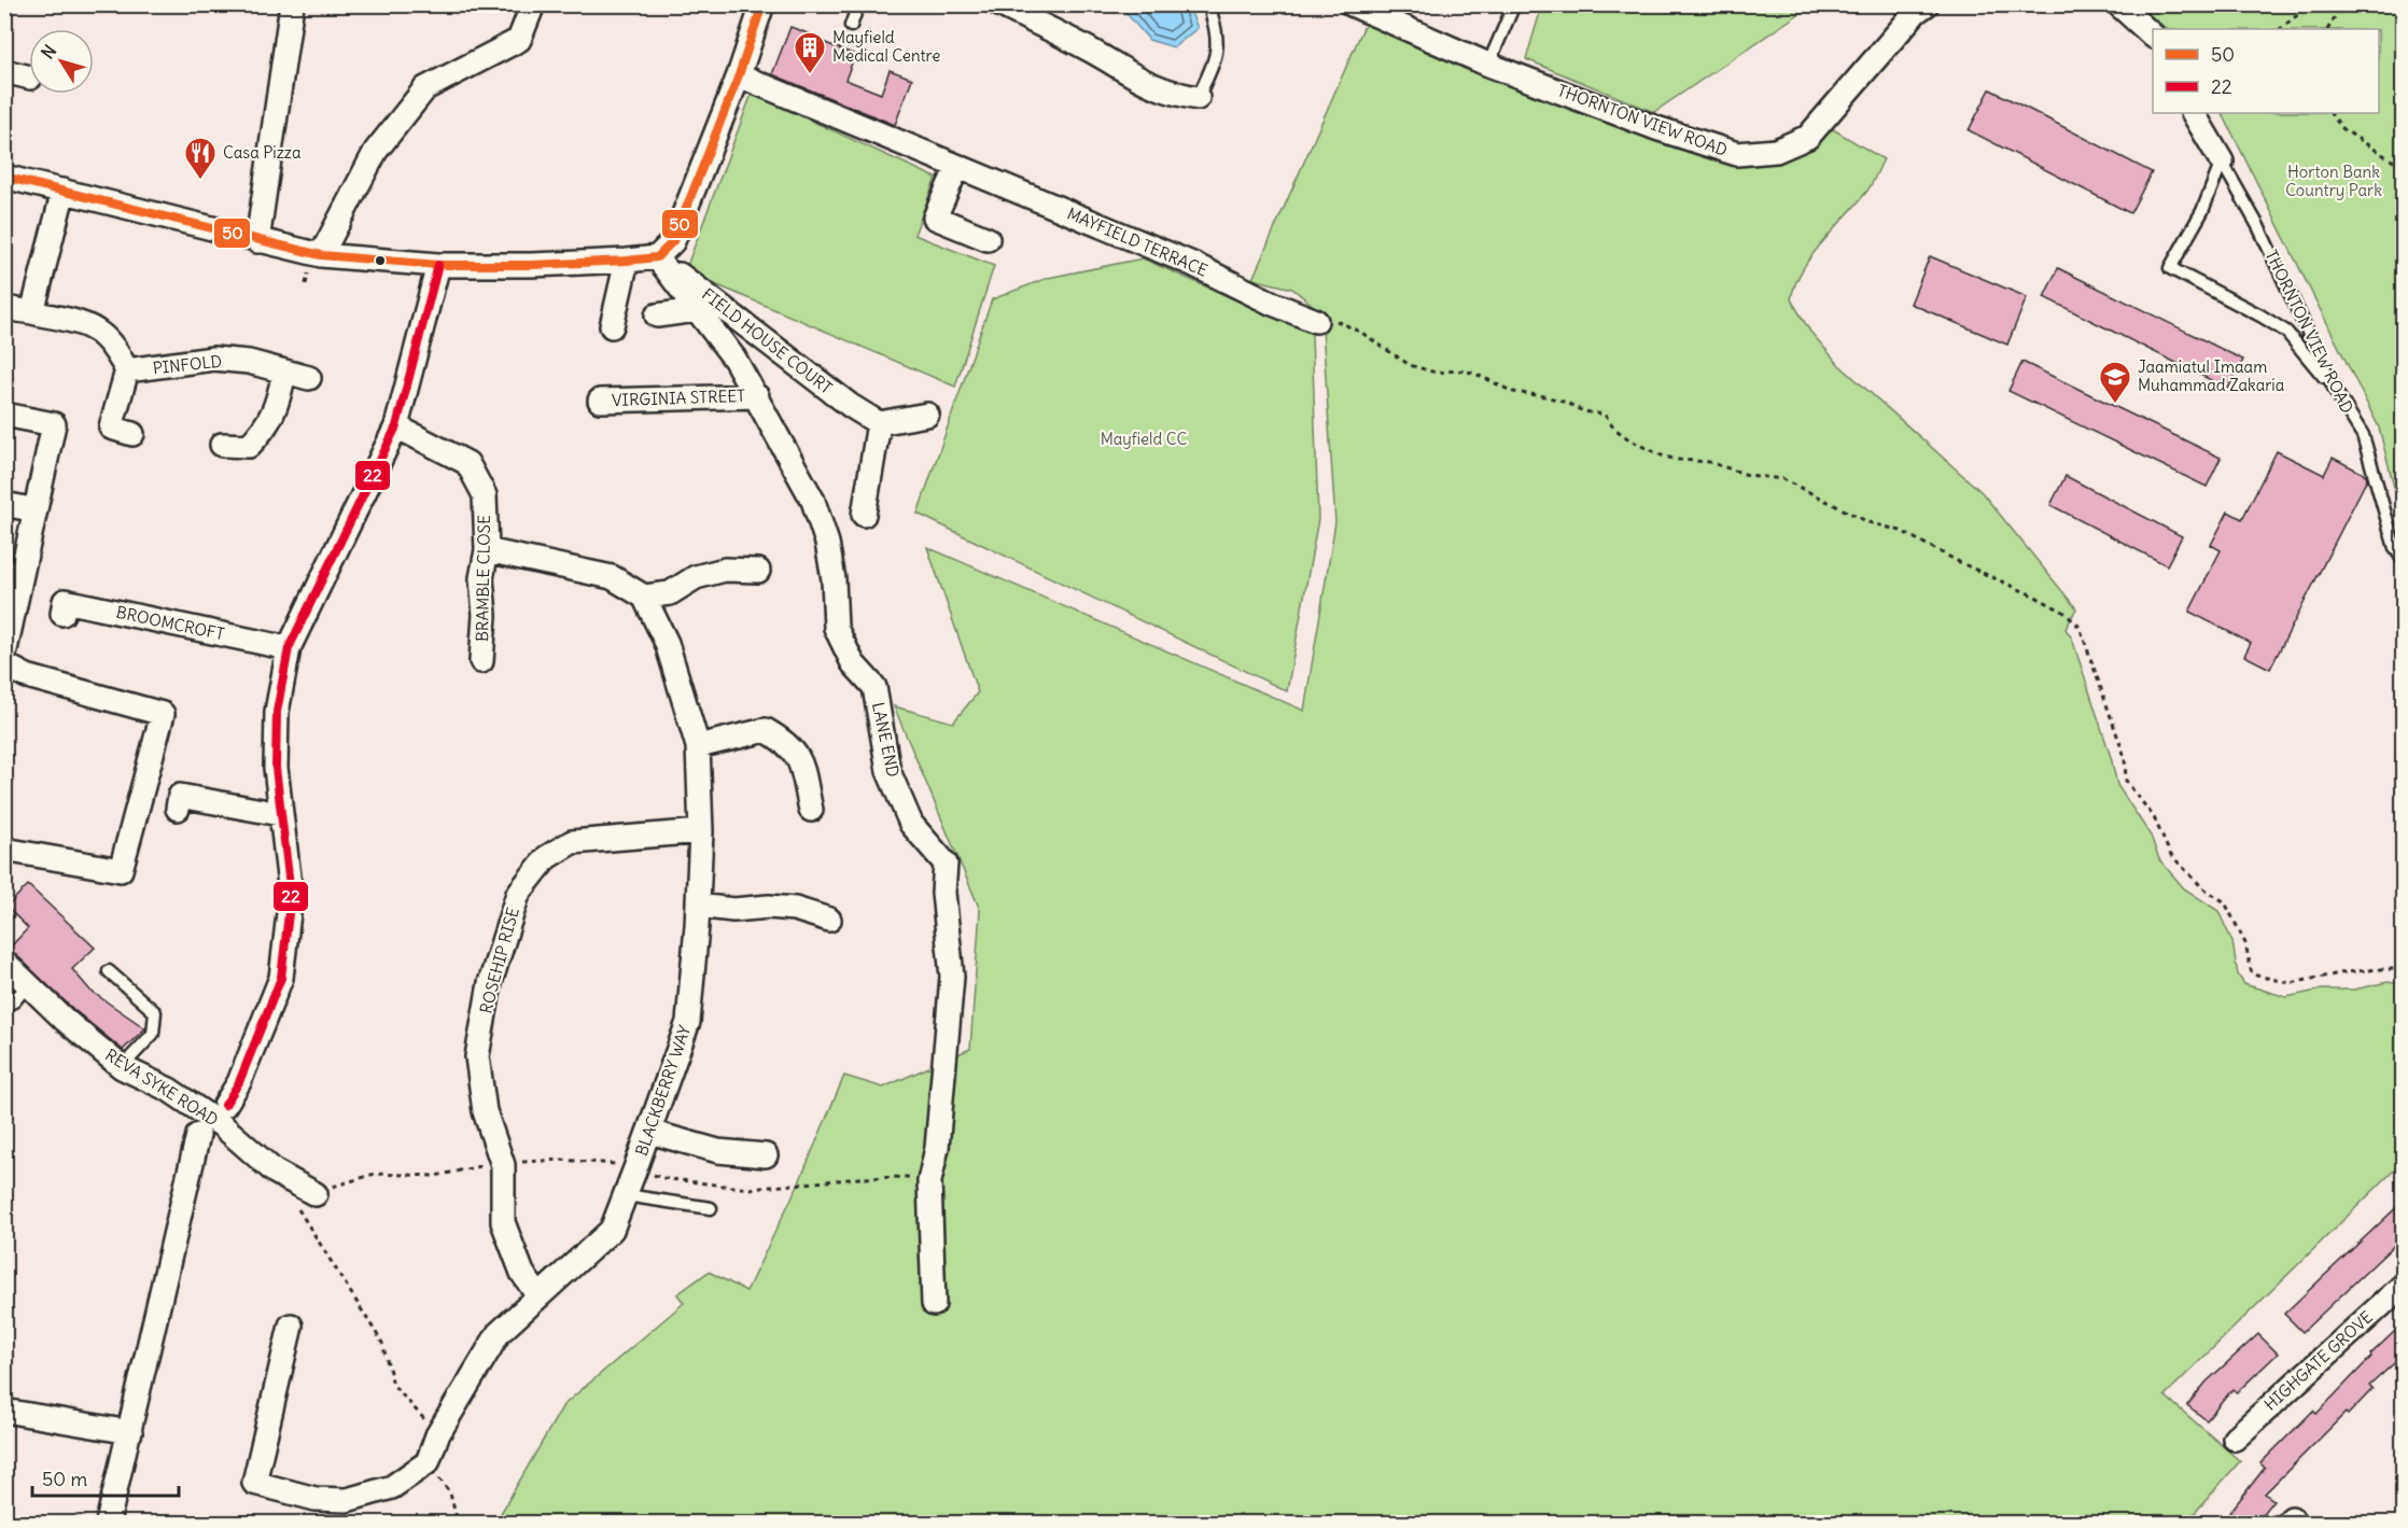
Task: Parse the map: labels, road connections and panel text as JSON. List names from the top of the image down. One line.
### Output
{"streets":{"street":["THORNTON VIEW ROAD","MAYFIELD TERRACE","FIELD HOUSE COURT","PINFOLD","VIRGINIA STREET","BRAMBLE CLOSE","BROOMCROFT","LANE END","ROSEHIP RISE","REVA SYKE ROAD","BLACKBERRY WAY","HIGHGATE GROVE"]},"crossings":[["FIELD HOUSE COURT","LANE END"],["VIRGINIA STREET","LANE END"],["ROSEHIP RISE","BLACKBERRY WAY"]],"parks":["Horton Bank Country Park","Mayfield CC"],"places":{"building":["Mayfield Medical Centre"],"restaurant":["Casa Pizza"],"school or university":["Jaamiatul Imaam Muhammad Zakaria"]},"lines":["transit line 50","transit line 22"],"legend":["50","22"],"scale_bar":"50 m","north":"top left"}
